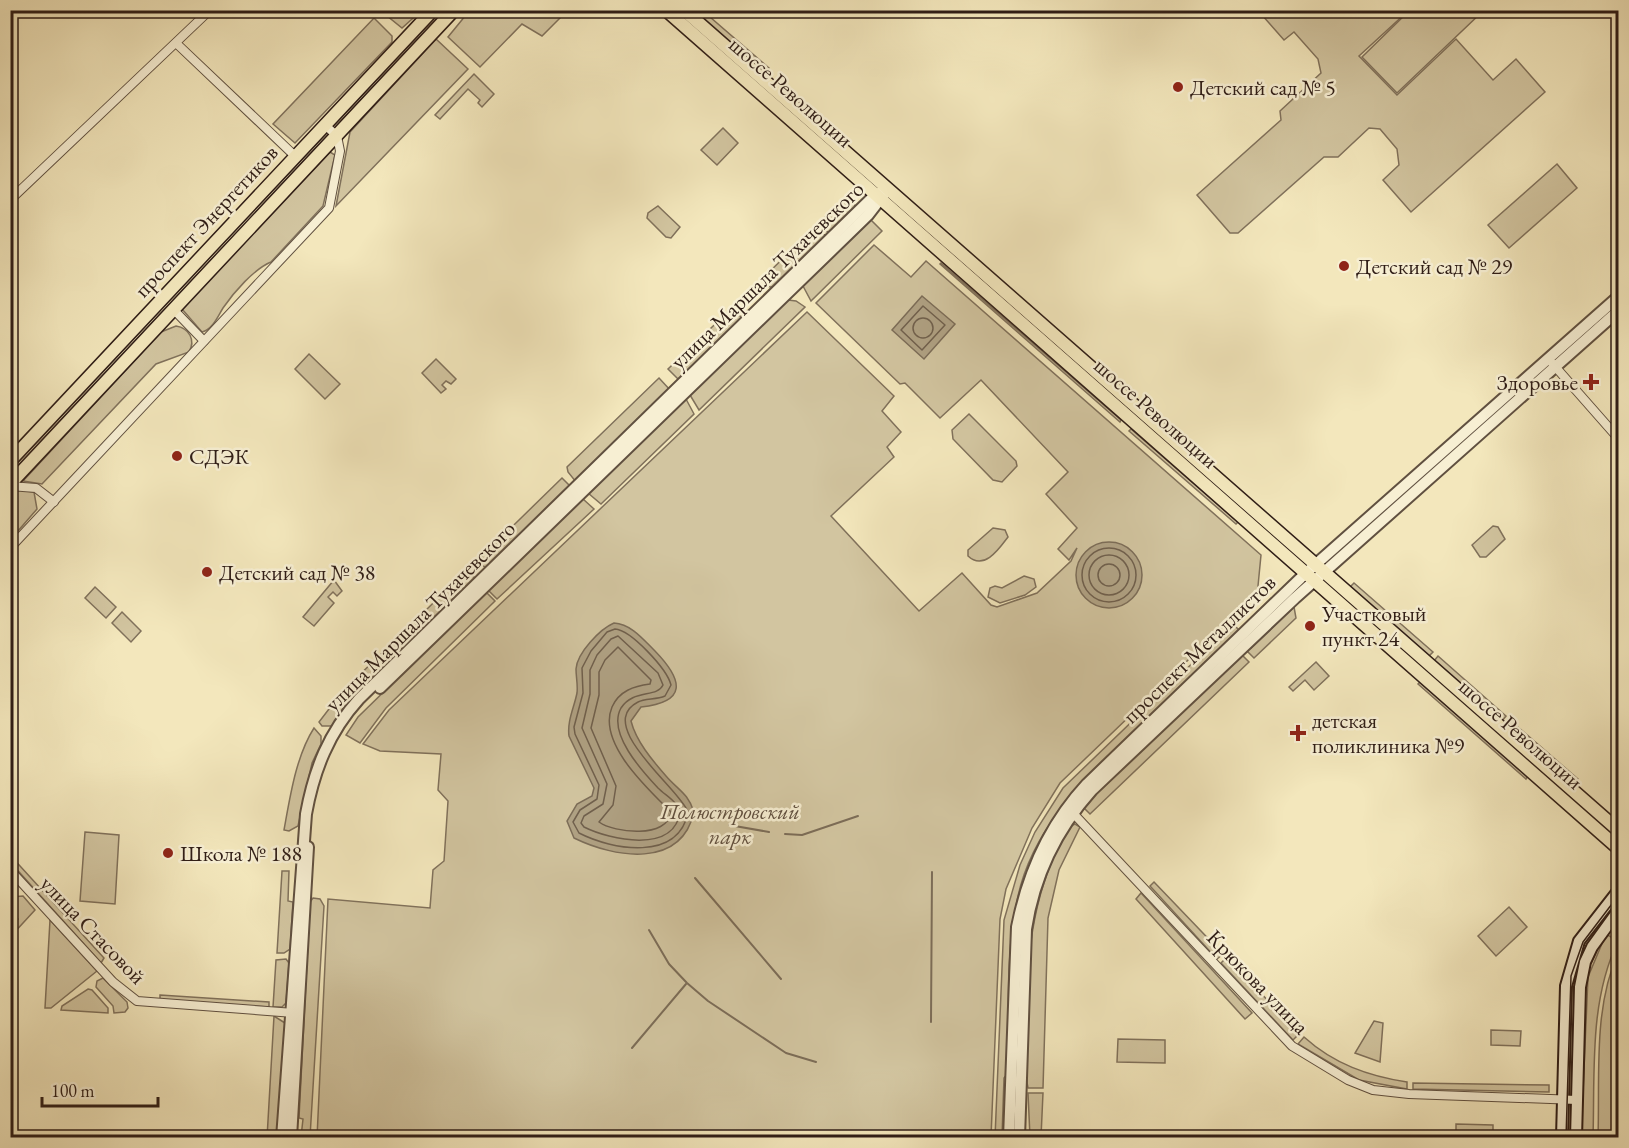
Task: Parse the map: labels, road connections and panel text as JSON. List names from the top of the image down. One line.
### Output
{"streets":{"main road":["шоссе Революции","проспект Энергетиков"],"street":["улица Маршала Тухачевского","проспект Металлистов","улица Стасовой","Крюкова улица"]},"crossings":[["шоссе Революции","улица Маршала Тухачевского"],["шоссе Революции","проспект Металлистов"],["улица Маршала Тухачевского","улица Стасовой"],["проспект Металлистов","Крюкова улица"]],"parks":["Полюстровский парк"],"places":{"other":["Детский сад № 5","Детский сад № 29","СДЭК","Детский сад № 38","Участковый пункт 24","Школа № 188"],"health":["Здоровье","детская поликлиника №9"]},"scale_bar":"100 m"}
